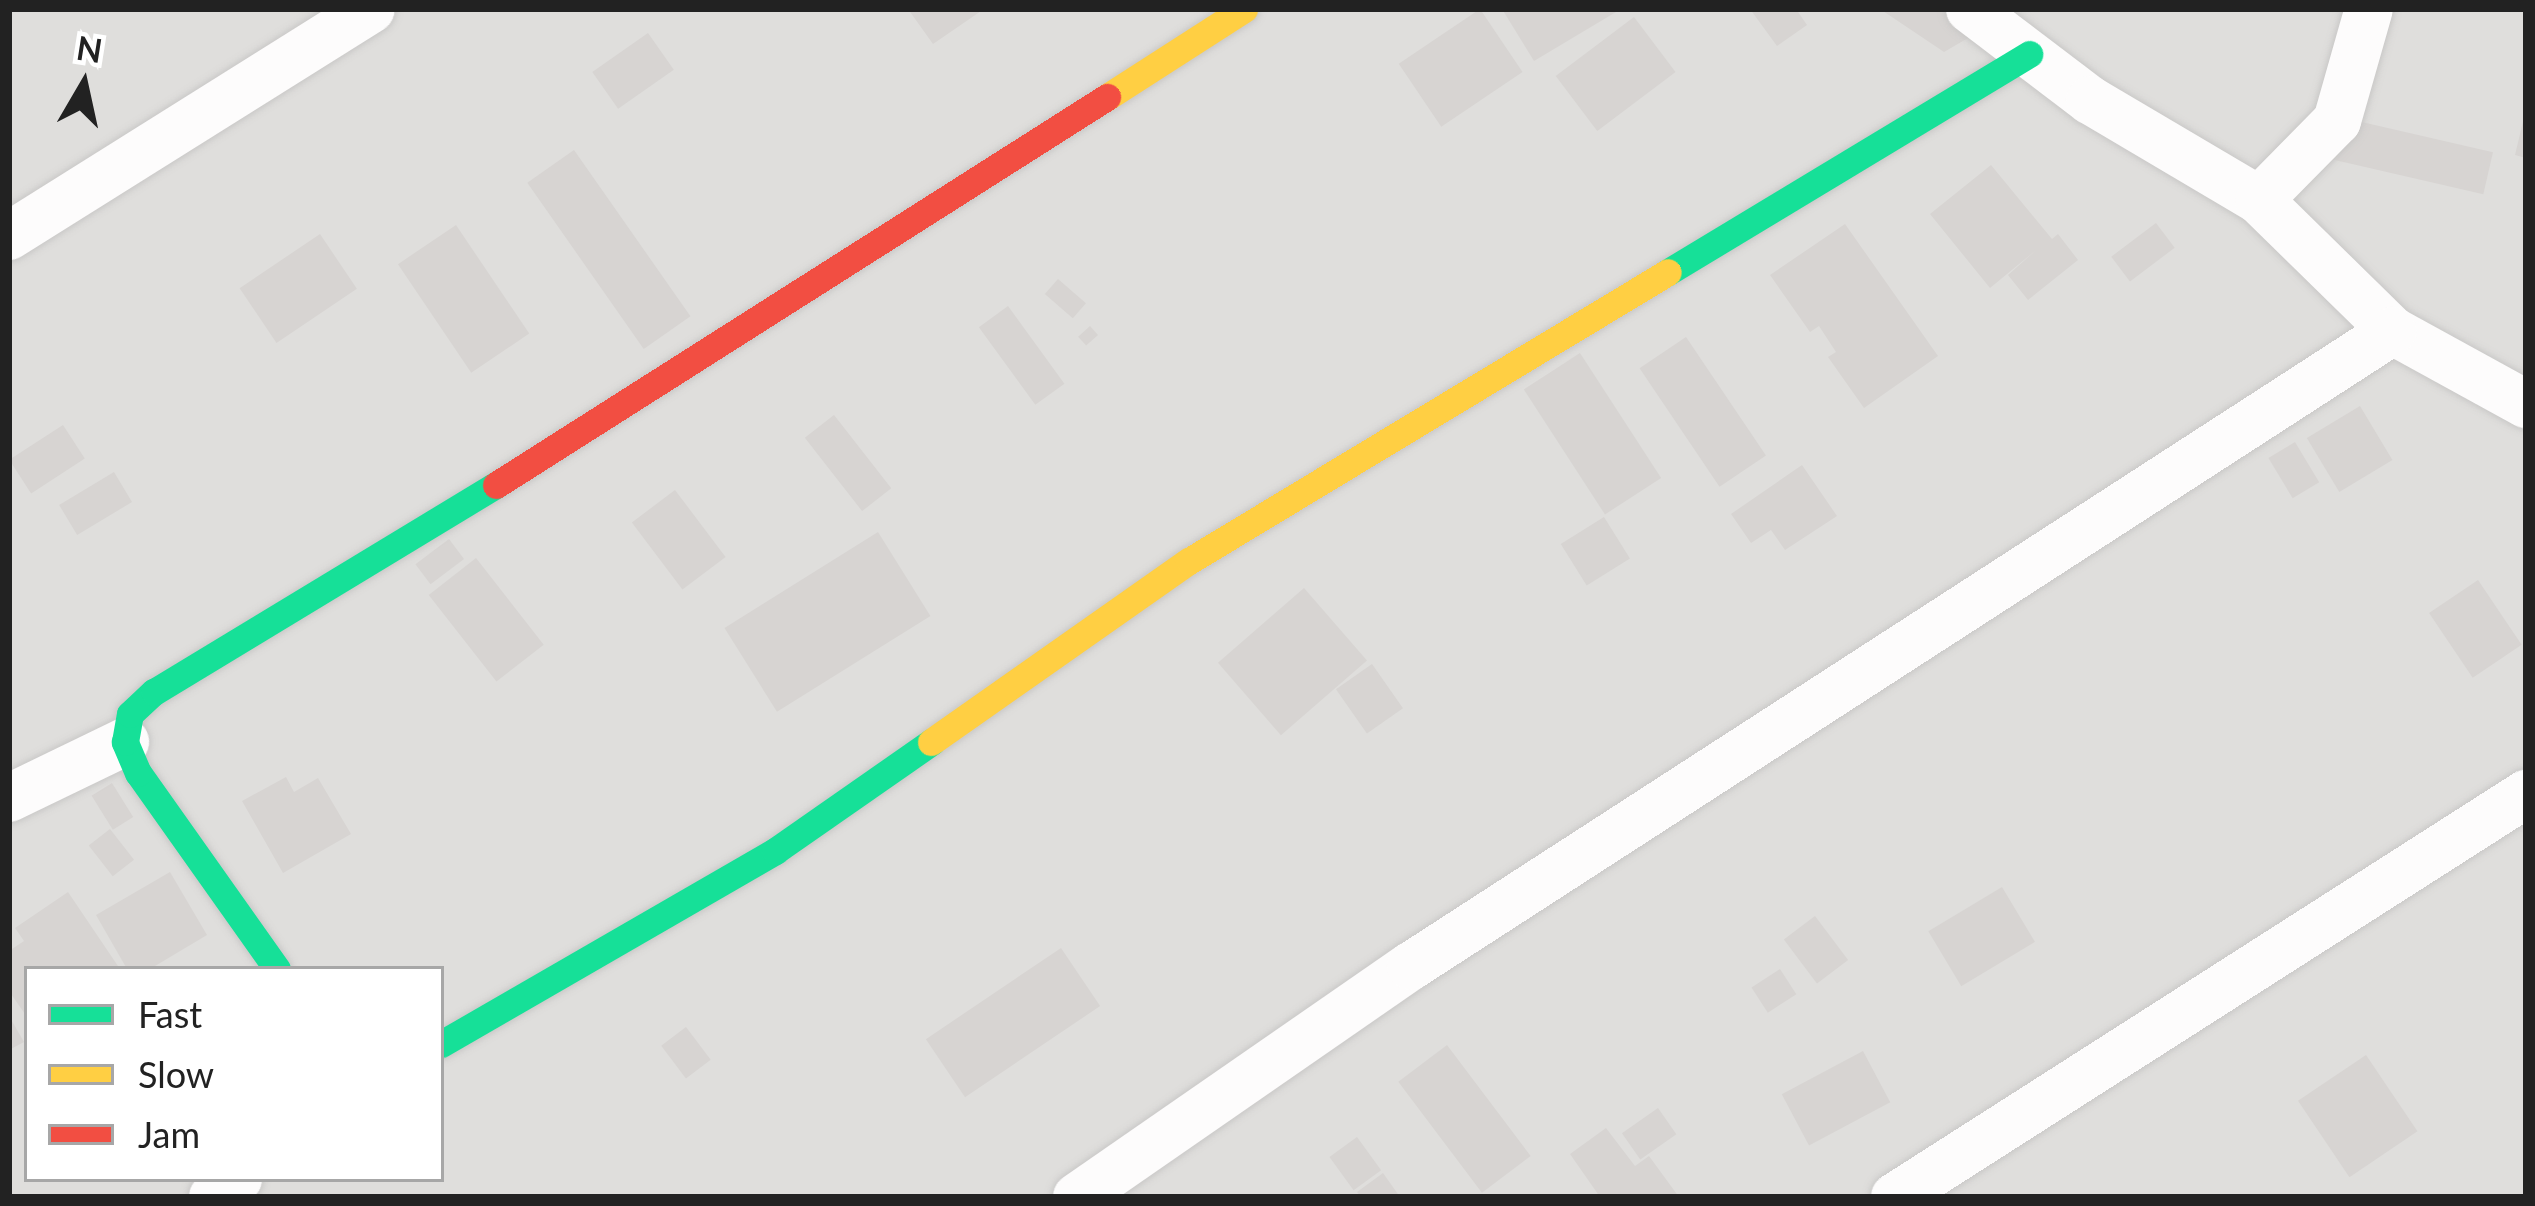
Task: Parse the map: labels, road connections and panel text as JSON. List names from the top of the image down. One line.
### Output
{"legend":["Fast","Slow","Jam"],"north":"top"}
